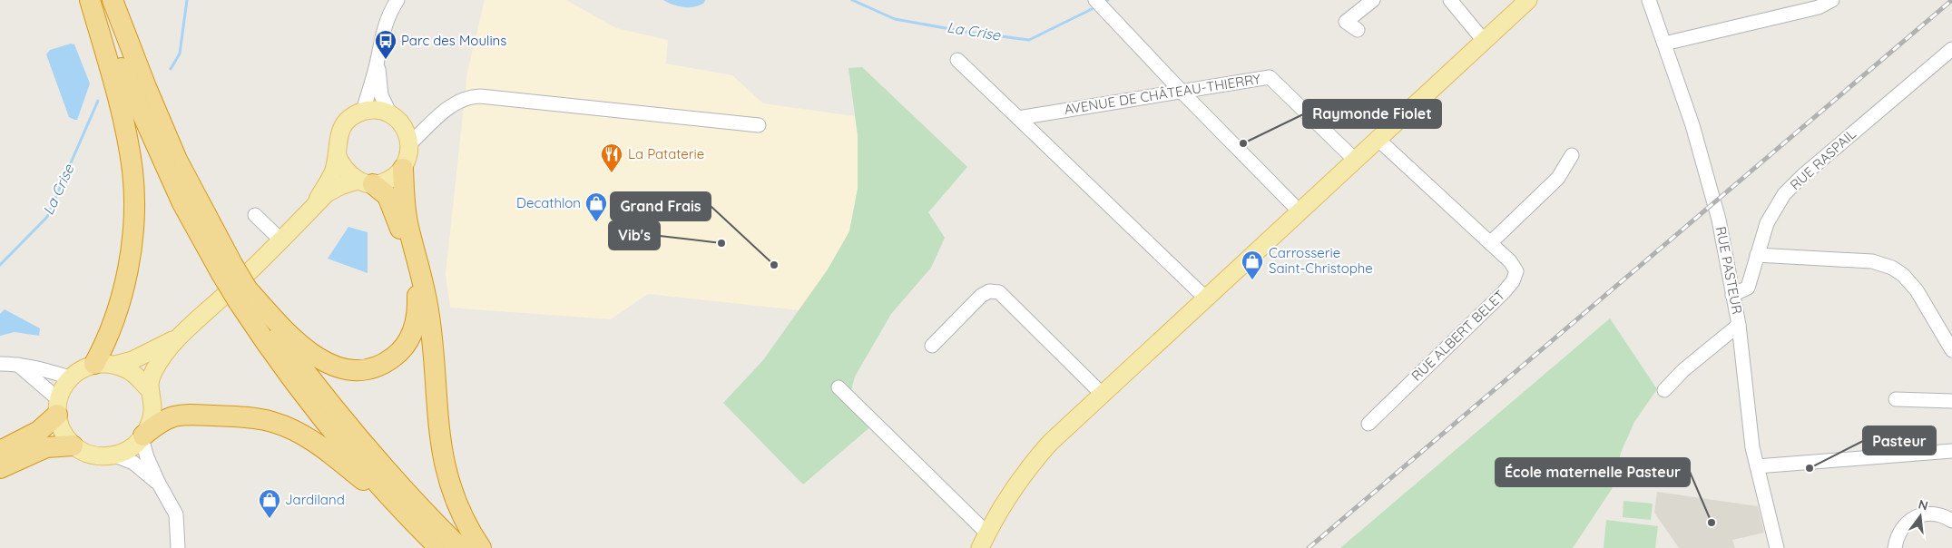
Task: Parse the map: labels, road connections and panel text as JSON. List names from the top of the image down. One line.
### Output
{"streets":{"street":["AVENUE DE CHÂTEAU-THIERRY","RUE RASPAIL","RUE PASTEUR","RUE ALBERT BELET"]},"crossings":[["RUE RASPAIL","RUE PASTEUR"]],"water":["La Crise"],"places":{"bus stop":["Parc des Moulins"],"other":["Raymonde Fiolet","Vib's","Grand Frais","Pasteur","École maternelle Pasteur"],"restaurant":["La Pataterie"],"shop":["Decathlon","Carrosserie Saint-Christophe","Jardiland"]},"north":"top"}
